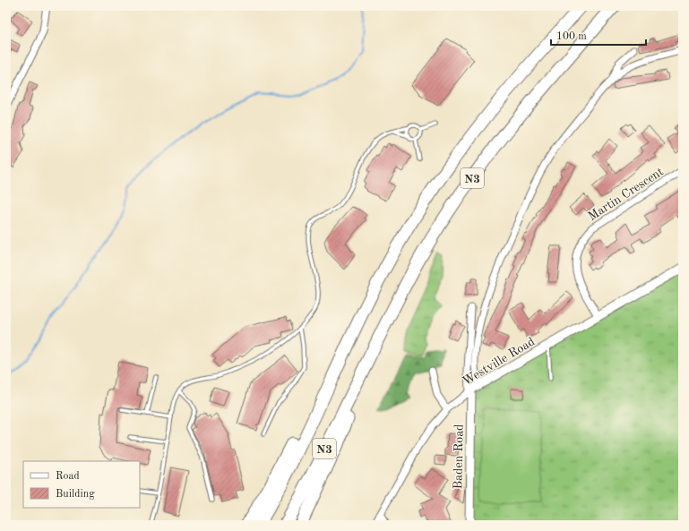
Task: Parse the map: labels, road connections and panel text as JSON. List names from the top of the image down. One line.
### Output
{"streets":{"highway":["N3"],"street":["Martin Crescent","Westville Road","Baden Road"]},"crossings":[["Martin Crescent","Westville Road"],["Westville Road","Baden Road"]],"legend":["Road","Building"],"scale_bar":"100 m"}
